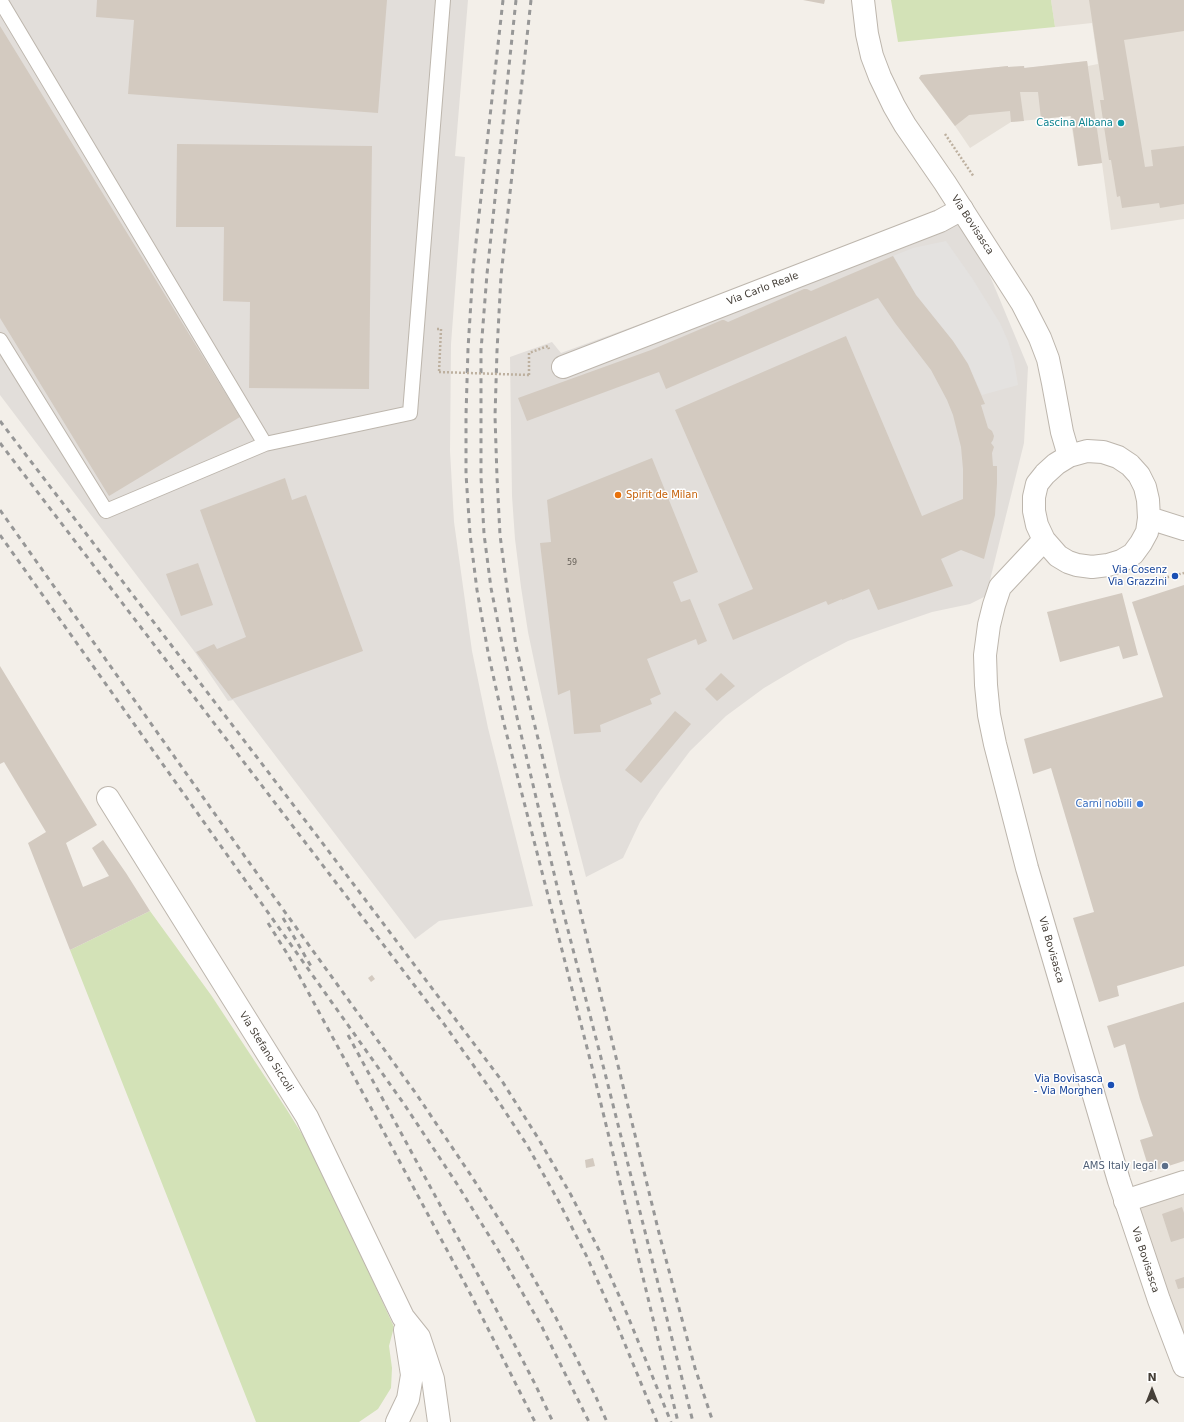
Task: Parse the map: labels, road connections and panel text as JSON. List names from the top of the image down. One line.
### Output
{"streets":{"street":["Via Bovisasca","Via Carlo Reale","Via Stefano Siccoli"]},"crossings":[["Via Bovisasca","Via Carlo Reale"]],"places":["Cascina Albana","Spirit de Milan","Via Cosenz Via Grazzini","Carni nobili","Via Bovisasca - Via Morghen","AMS Italy legal"],"house_numbers":["59"],"north":"top"}
